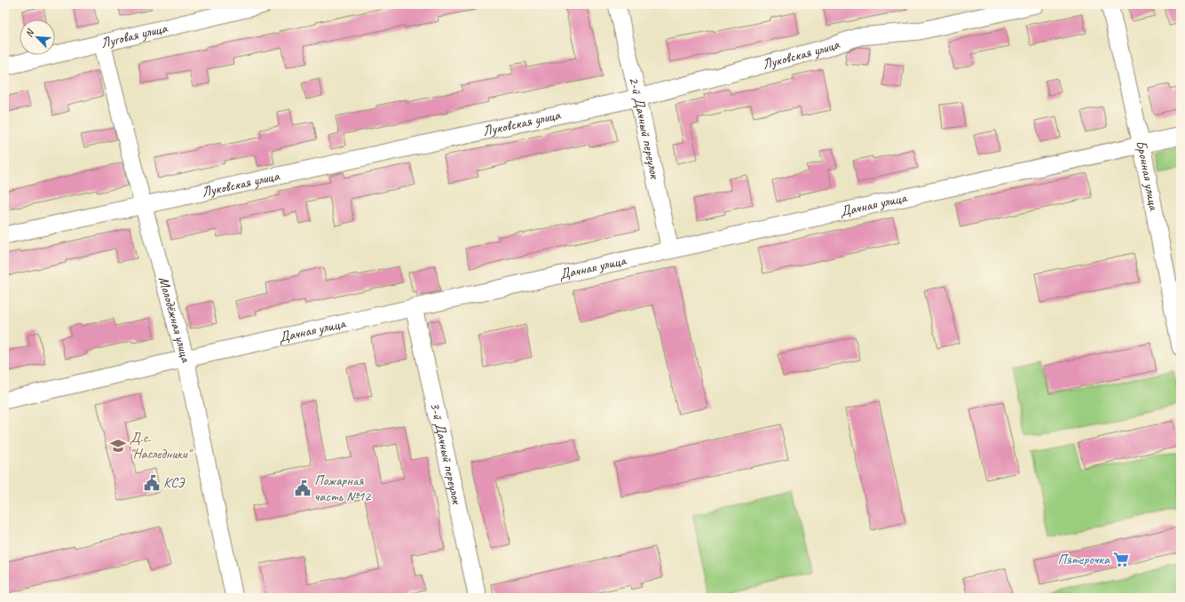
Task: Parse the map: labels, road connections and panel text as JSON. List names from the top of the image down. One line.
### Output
{"streets":{"street":["Луговая улица","Луковская улица","2-й Дачный переулок","Бронная улица","Дачная улица","Молодёжная улица","3-й Дачный переулок"]},"crossings":[["Луговая улица","Молодёжная улица"],["Луковская улица","2-й Дачный переулок"],["Луковская улица","Молодёжная улица"],["2-й Дачный переулок","Дачная улица"],["Бронная улица","Дачная улица"],["Дачная улица","Молодёжная улица"],["Дачная улица","3-й Дачный переулок"]],"places":{"school or university":["Д.с. \"Наследники\""],"public building":["КСЭ","Пожарная часть №12"],"supermarket":["Пятерочка"]},"north":"top left"}
